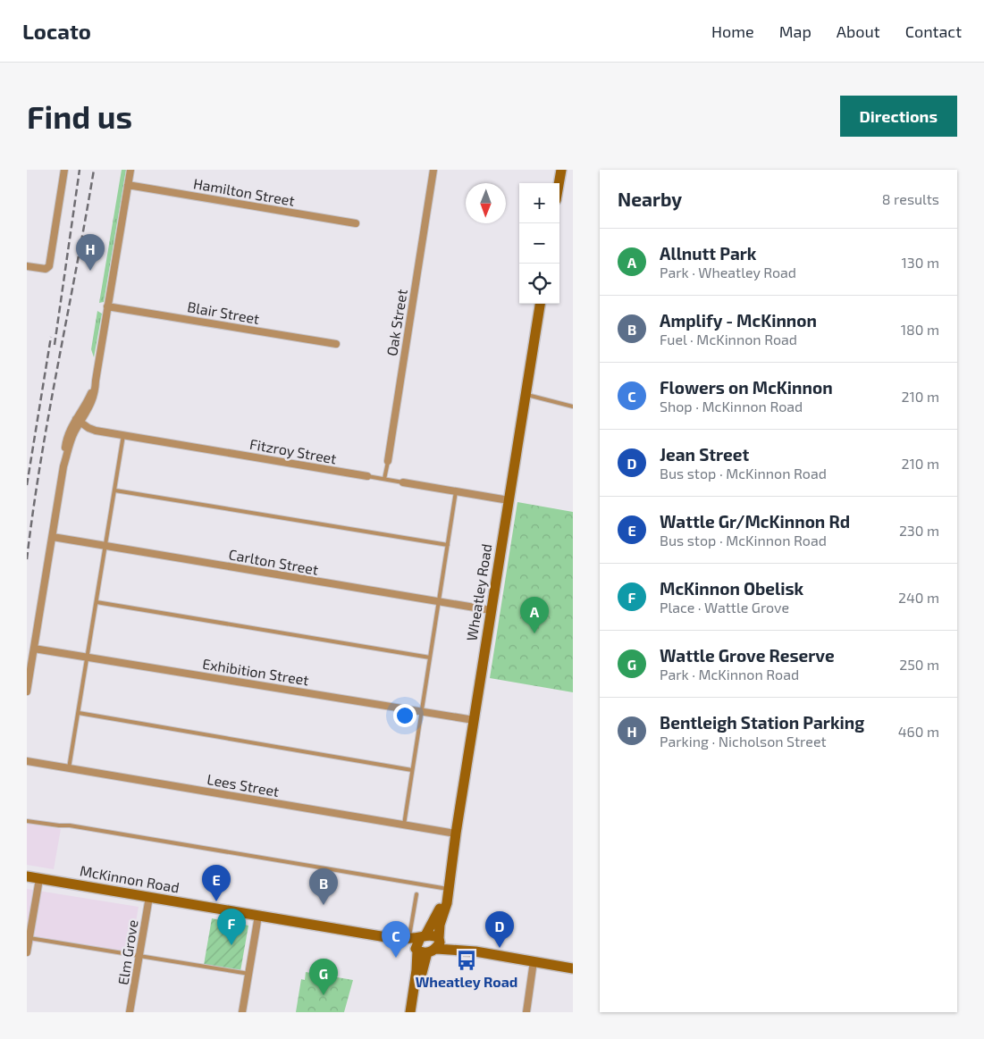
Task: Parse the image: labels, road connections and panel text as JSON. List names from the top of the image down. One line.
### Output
{"streets":{"street":["Hamilton Street","Blair Street","Oak Street","Fitzroy Street","Carlton Street","Wheatley Road","Exhibition Street","Lees Street","McKinnon Road","Elm Grove"]},"crossings":[["Oak Street","Fitzroy Street"],["Fitzroy Street","Wheatley Road"],["Carlton Street","Wheatley Road"],["Wheatley Road","Exhibition Street"],["Wheatley Road","Lees Street"],["Wheatley Road","McKinnon Road"],["McKinnon Road","Elm Grove"]],"places":{"bus stop":["Wheatley Road"]},"north":"bottom","page":{"header":"Locato","nav":["Home","Map","About","Contact"],"buttons":"Directions","title":"Find us","heading":["Nearby","8 results"],"map_buttons":["+","−"],"list":[{"mark":"A","name":"Allnutt Park","note":"Park · Wheatley Road","value":"130 m"},{"mark":"B","name":"Amplify - McKinnon","note":"Fuel · McKinnon Road","value":"180 m"},{"mark":"C","name":"Flowers on McKinnon","note":"Shop · McKinnon Road","value":"210 m"},{"mark":"D","name":"Jean Street","note":"Bus stop · McKinnon Road","value":"210 m"},{"mark":"E","name":"Wattle Gr/McKinnon Rd","note":"Bus stop · McKinnon Road","value":"230 m"},{"mark":"F","name":"McKinnon Obelisk","note":"Place · Wattle Grove","value":"240 m"},{"mark":"G","name":"Wattle Grove Reserve","note":"Park · McKinnon Road","value":"250 m"},{"mark":"H","name":"Bentleigh Station Parking","note":"Parking · Nicholson Street","value":"460 m"}],"pins":["H","A","E","B","F","D","C","G"]}}
